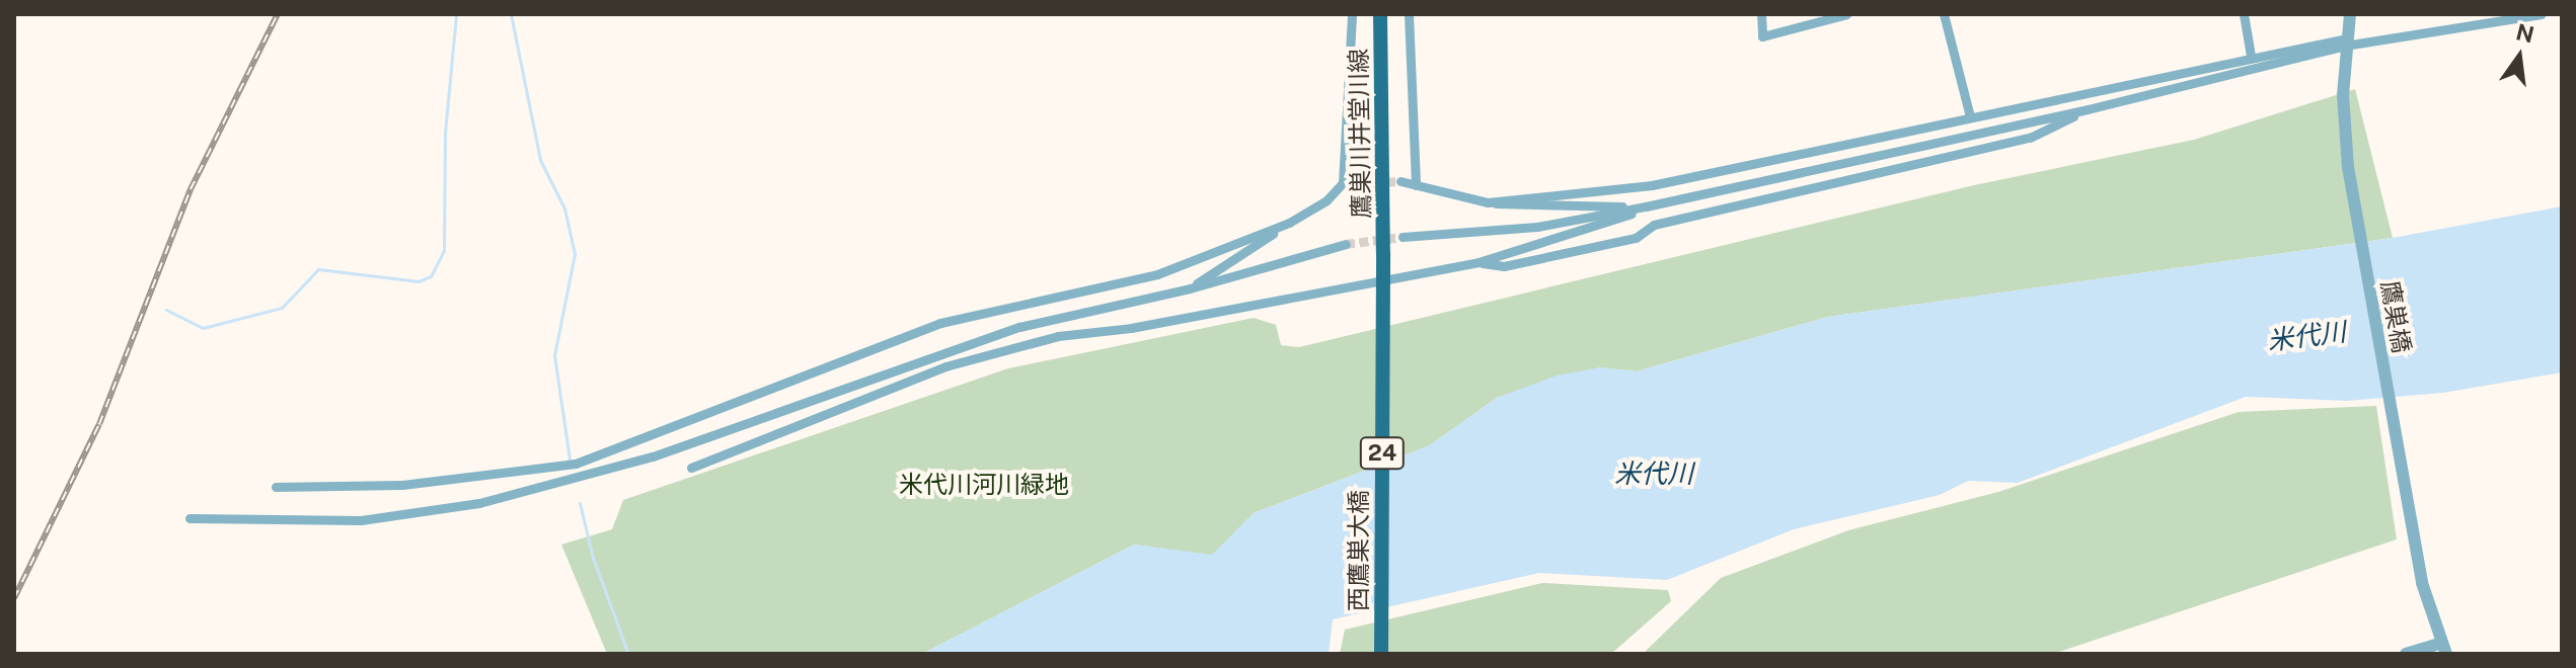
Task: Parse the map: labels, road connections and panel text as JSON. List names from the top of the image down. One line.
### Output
{"streets":{"main road":["鷹巣川井堂川線","24","西鷹巣大橋"],"street":["鷹巣橋"]},"crossings":[["鷹巣川井堂川線","西鷹巣大橋"]],"water":["米代川"],"parks":["米代川河川緑地"],"north":"top"}
